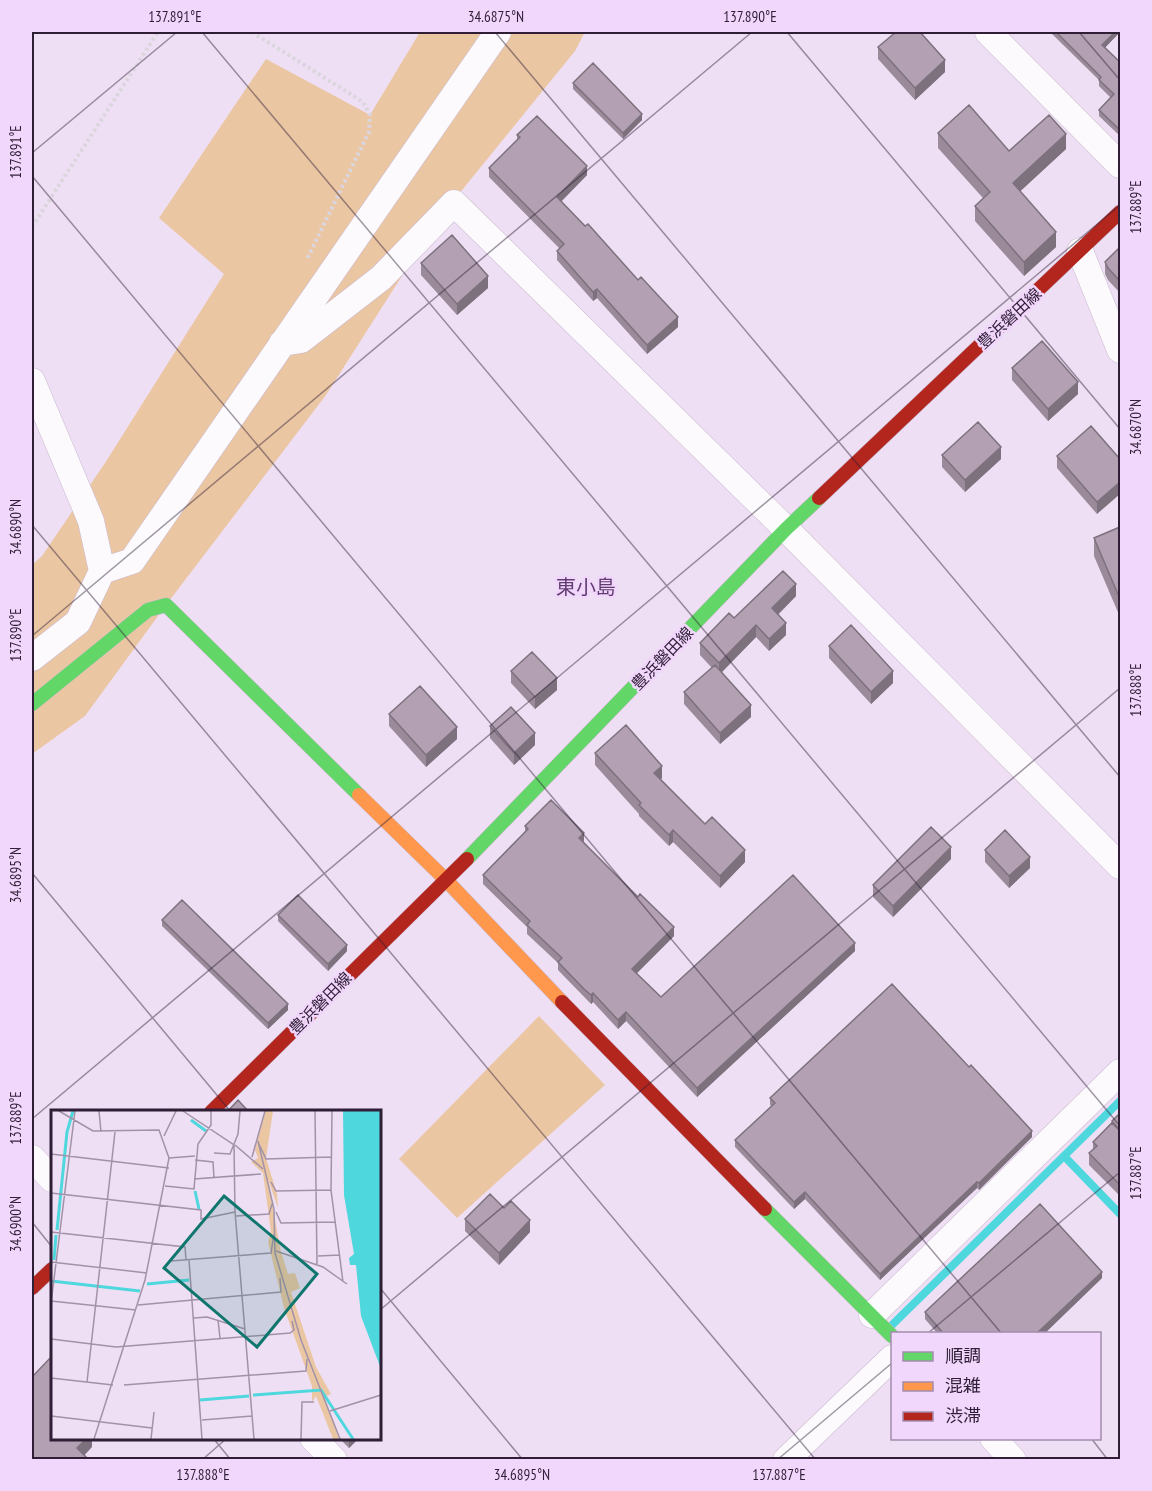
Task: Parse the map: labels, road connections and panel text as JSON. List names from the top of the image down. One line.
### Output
{"streets":{"main road":["豊浜磐田線"]},"districts":["東小島"],"legend":["順調","混雑","渋滞"],"coordinates":["137.891°E","34.6875°N","137.890°E","137.889°E","34.6870°N","34.6890°N","137.888°E","34.6895°N","137.887°E","34.6900°N"]}
